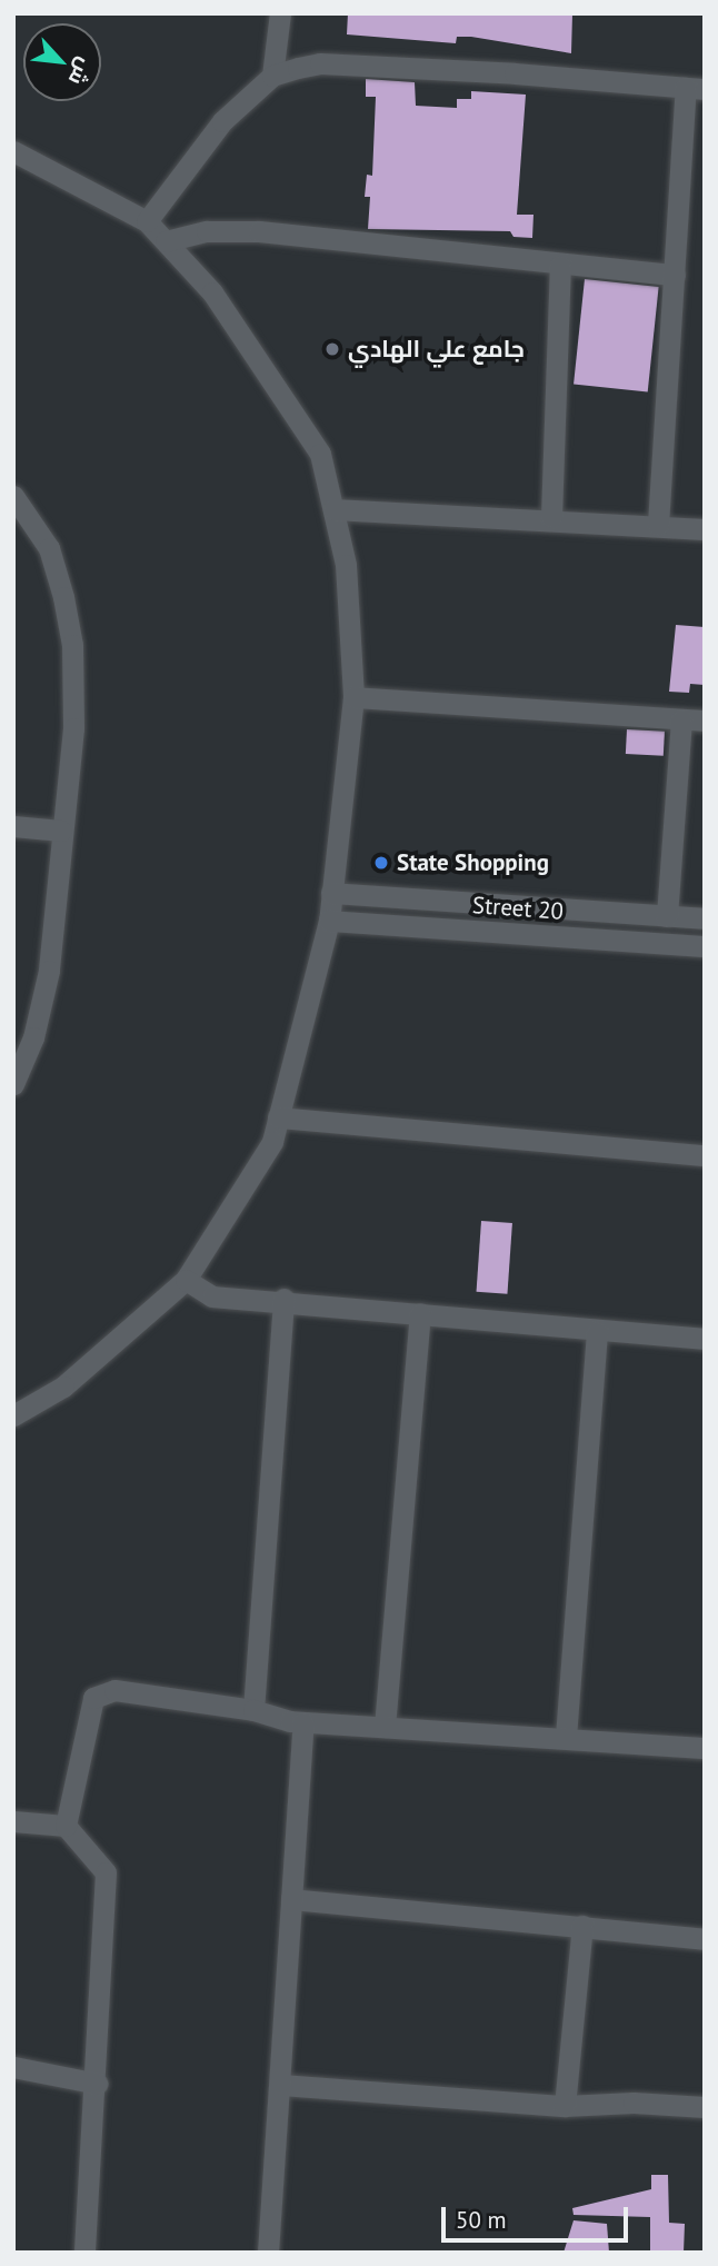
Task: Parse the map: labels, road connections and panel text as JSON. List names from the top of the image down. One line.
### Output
{"streets":{"street":["Street 20"]},"places":["جامع علي الهادي","State Shopping"],"scale_bar":"50 m","north":"bottom right"}
